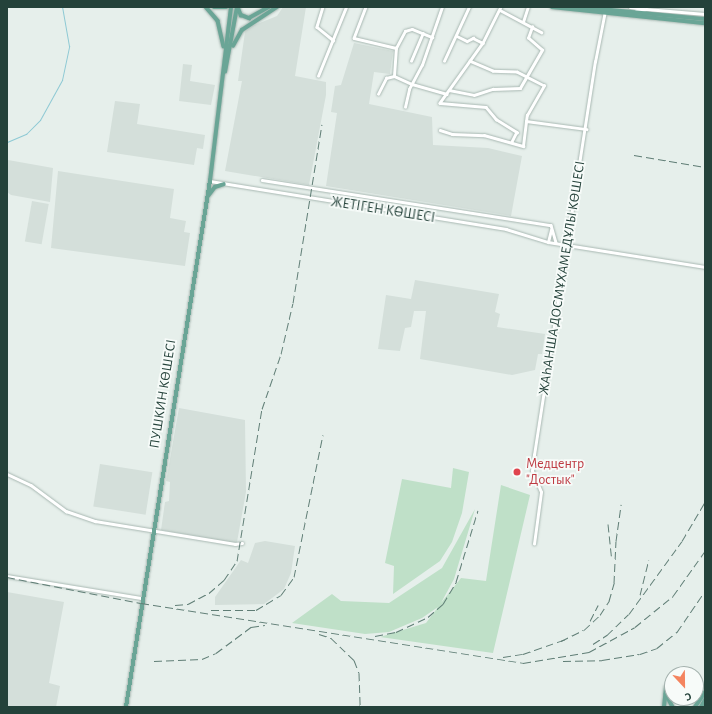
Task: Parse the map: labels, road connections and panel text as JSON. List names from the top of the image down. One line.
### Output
{"streets":{"main road":["ПУШКИН КӨШЕСІ"],"street":["ЖЕТІГЕН КӨШЕСІ","ЖАҺАНША ДОСМҰХАМЕДҰЛЫ КӨШЕСІ"]},"crossings":[["ЖЕТІГЕН КӨШЕСІ","ЖАҺАНША ДОСМҰХАМЕДҰЛЫ КӨШЕСІ"],["ЖЕТІГЕН КӨШЕСІ","ПУШКИН КӨШЕСІ"]],"places":["Медцентр \"Достык\""],"north":"bottom"}
